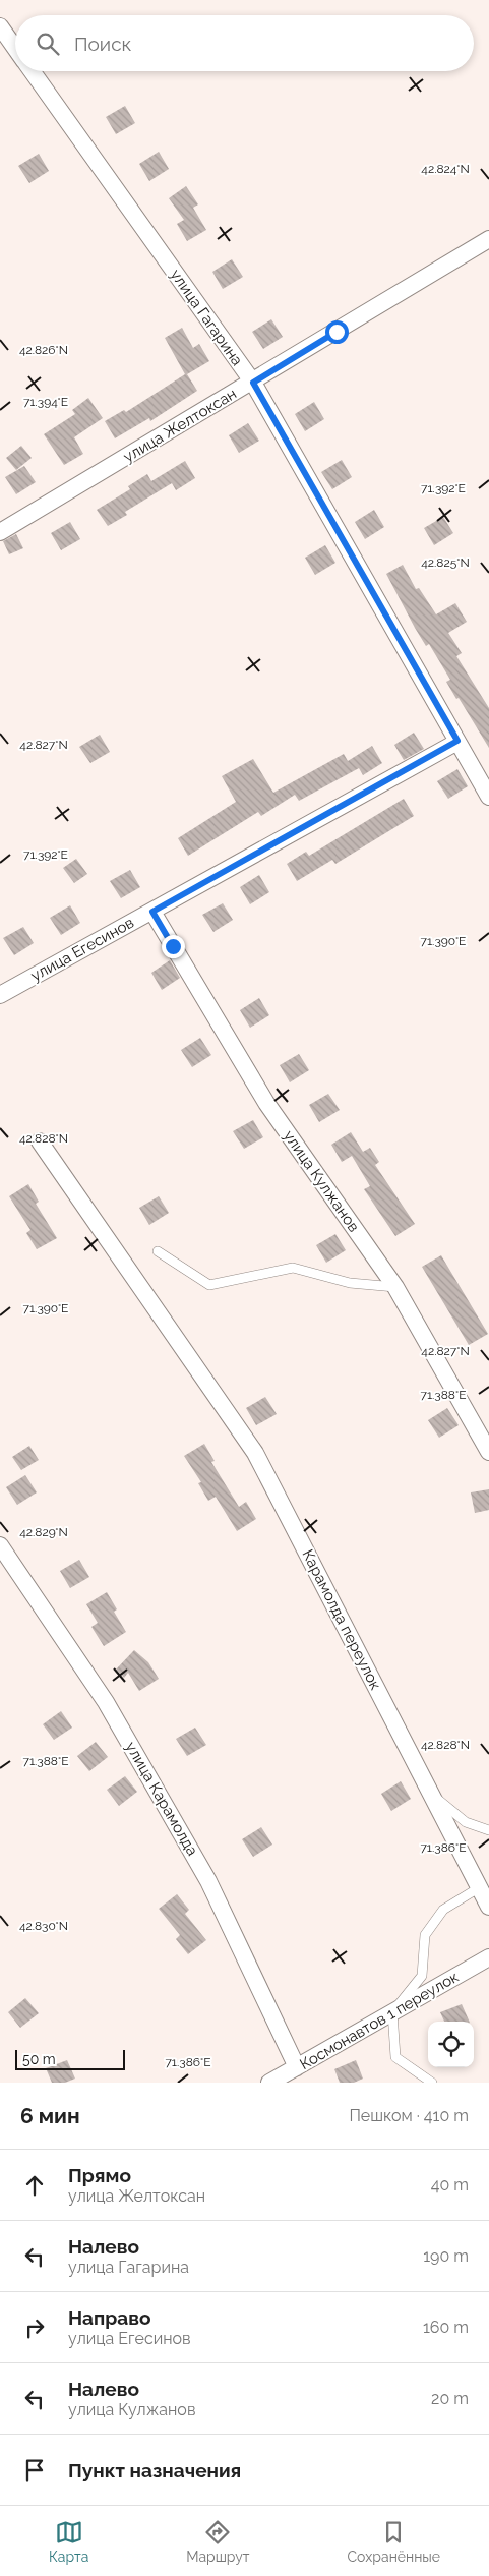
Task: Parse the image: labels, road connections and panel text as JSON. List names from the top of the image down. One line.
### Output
{"streets":{"street":["улица Гагарина","улица Желтоксан","улица Егесинов","улица Кулжанов","Карамолда переулок","улица Карамолда","Космонавтов 1 переулок"]},"crossings":[["улица Гагарина","улица Желтоксан"],["улица Гагарина","улица Егесинов"],["улица Егесинов","улица Кулжанов"],["улица Карамолда","Космонавтов 1 переулок"]],"scale_bar":"50 m","page":{"search":"Поиск","scale":"50 m","heading":["6 мин","Пешком · 410 m"],"list":[["Прямо","улица Желтоксан","40 m"],["Налево","улица Гагарина","190 m"],["Направо","улица Егесинов","160 m"],["Налево","улица Кулжанов","20 m"],"Пункт назначения"],"nav":["Карта","Маршрут","Сохранённые"]},"coordinates":["42.824°N","42.826°N","71.394°E","71.392°E","42.825°N","42.827°N","71.390°E","42.828°N","71.388°E","42.829°N","71.386°E","42.830°N"]}
